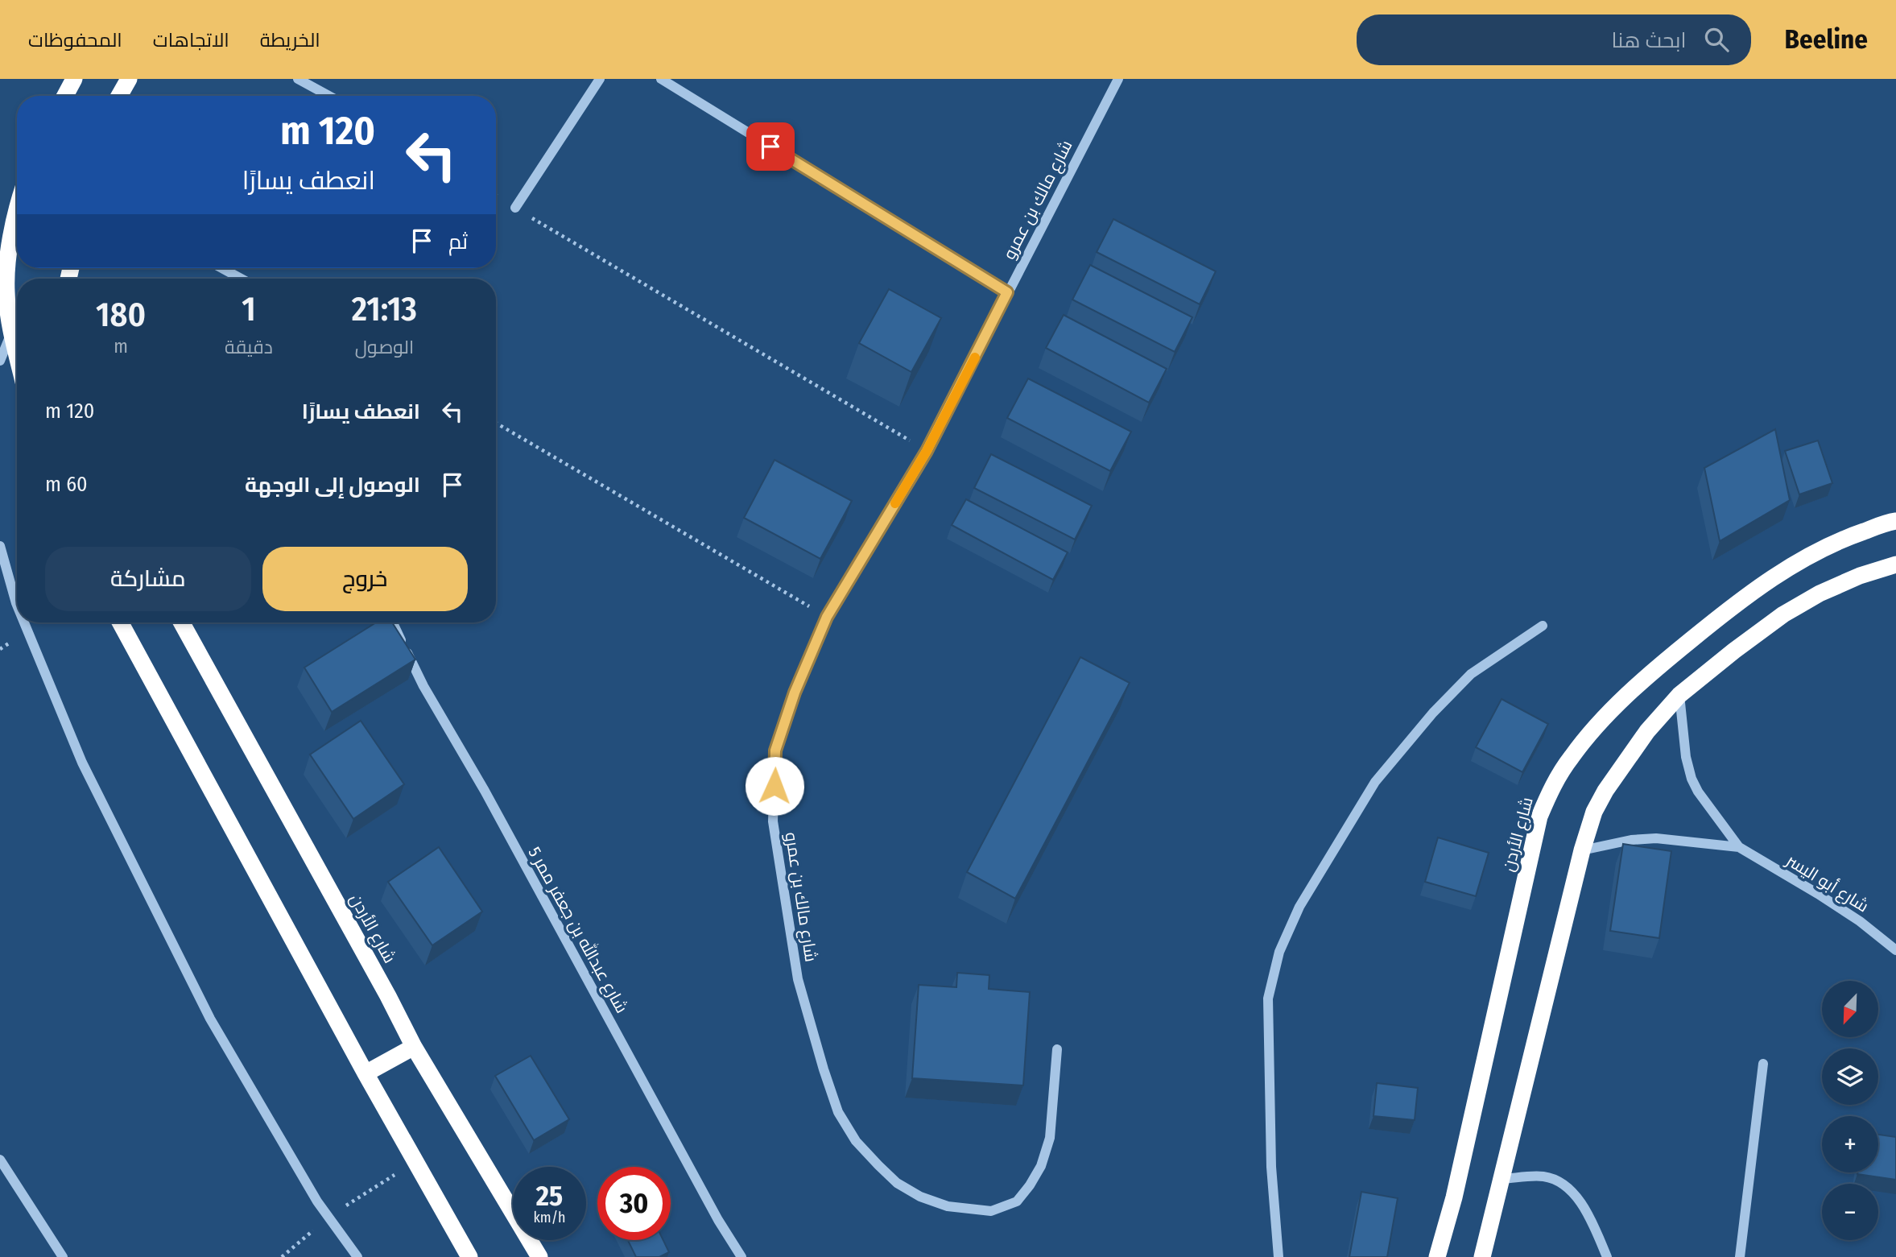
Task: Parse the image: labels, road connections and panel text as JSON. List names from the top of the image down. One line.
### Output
{"streets":{"highway":["شارع الأردن"],"street":["شارع مالك بن عمرو","شارع أبو اليسر","شارع عبدالله بن جعفر ممر 5"]},"north":"bottom left","page":{"header":"Beeline","search":"ابحث هنا","nav":["الخريطة","الاتجاهات","المحفوظات"],"turn":["120 m","انعطف يسارًا"],"then":"ثم","eta":["21:13","الوصول","1","دقيقة","180","m"],"list":[{"name":"انعطف يسارًا","value":"120 m"},{"name":"الوصول إلى الوجهة","value":"60 m"}],"buttons":["خروج","مشاركة"],"map_buttons":["+","−"],"speed":"25 km/h","limit":"30"}}
